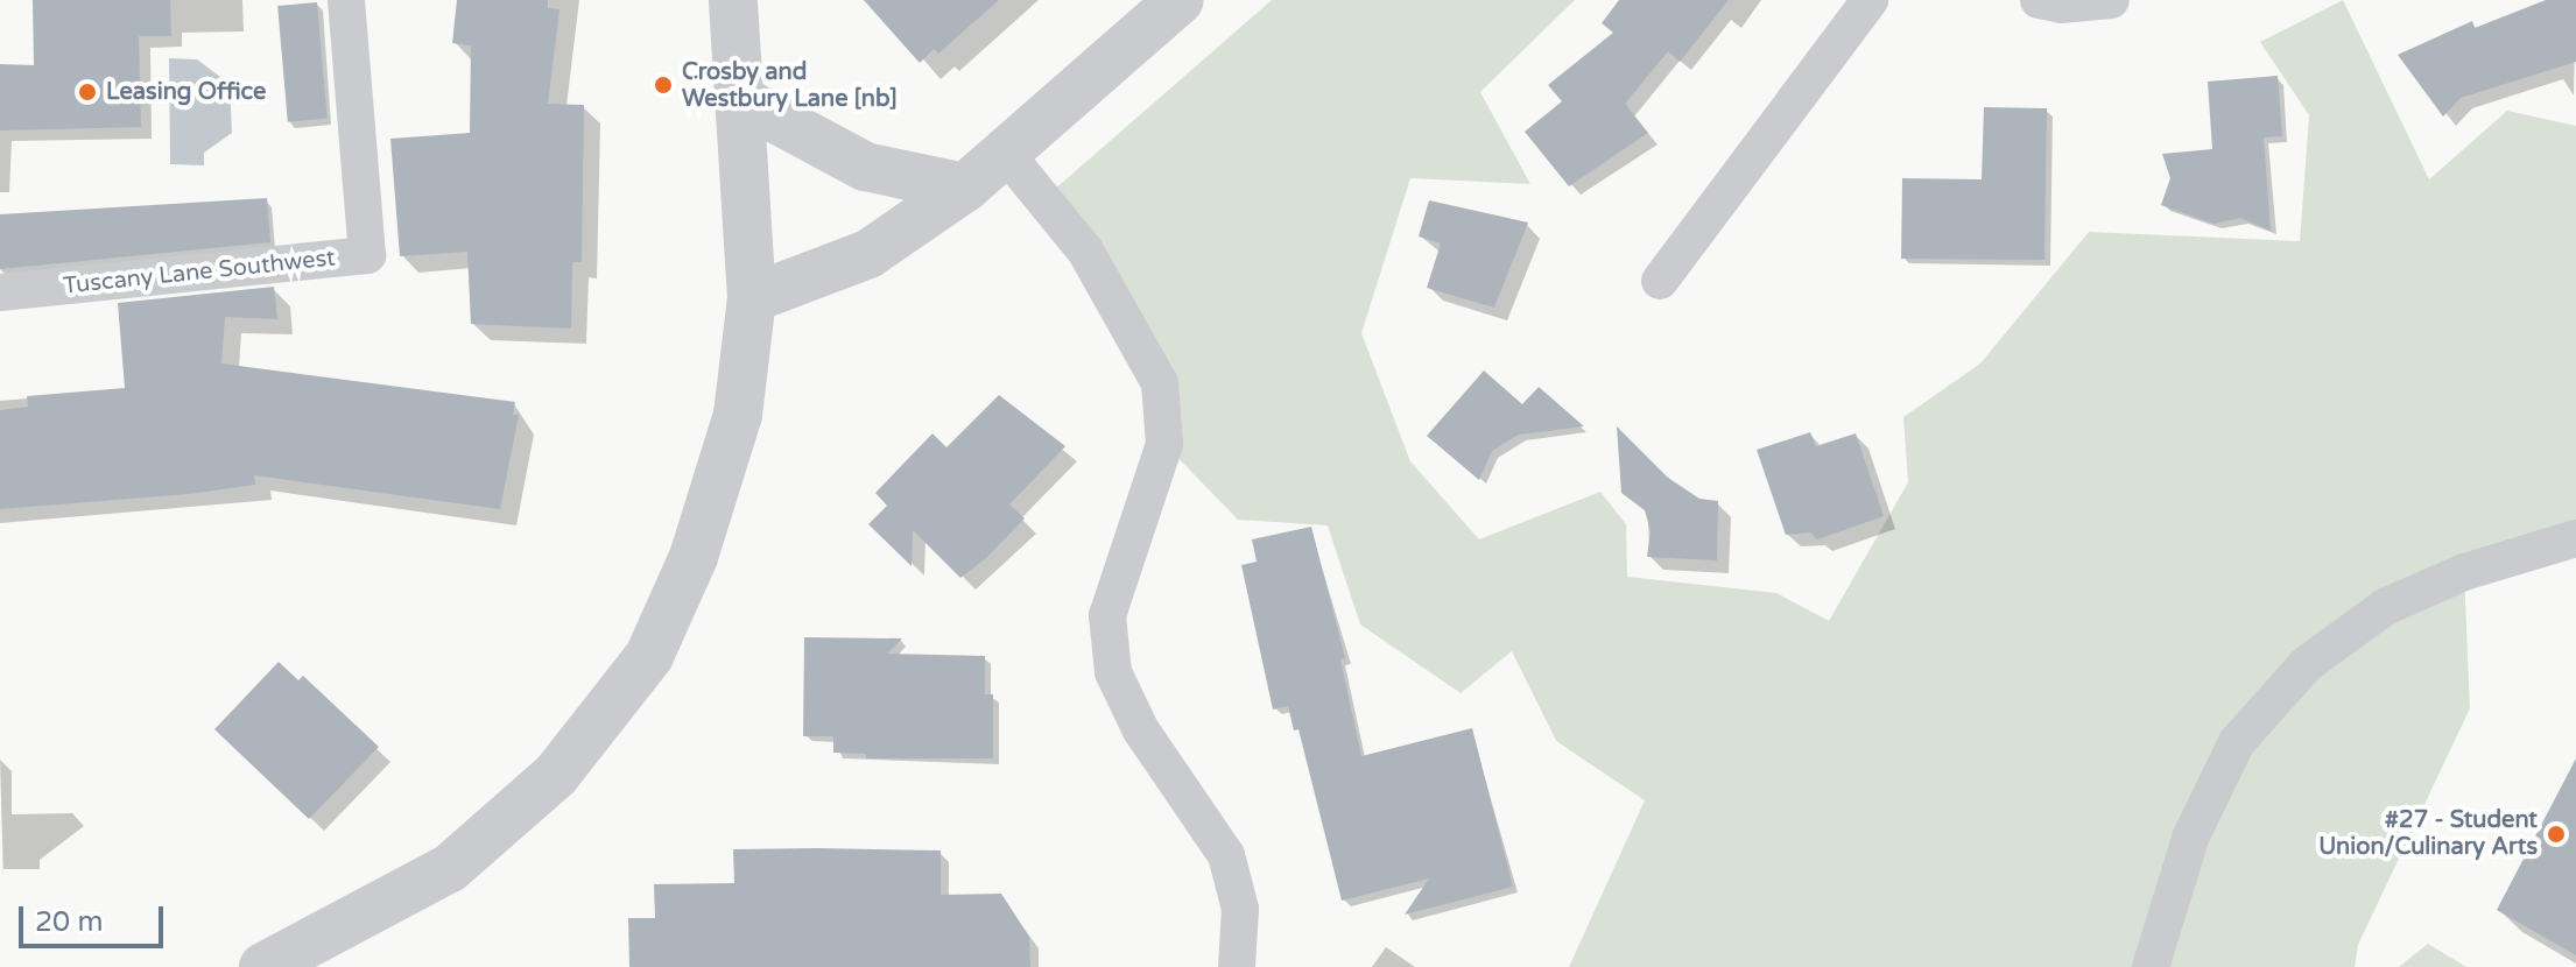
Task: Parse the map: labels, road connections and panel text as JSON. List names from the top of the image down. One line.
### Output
{"streets":{"street":["Tuscany Lane Southwest"]},"places":["Crosby and Westbury Lane [nb]","Leasing Office","#27 - Student Union/Culinary Arts"],"scale_bar":"20 m"}
